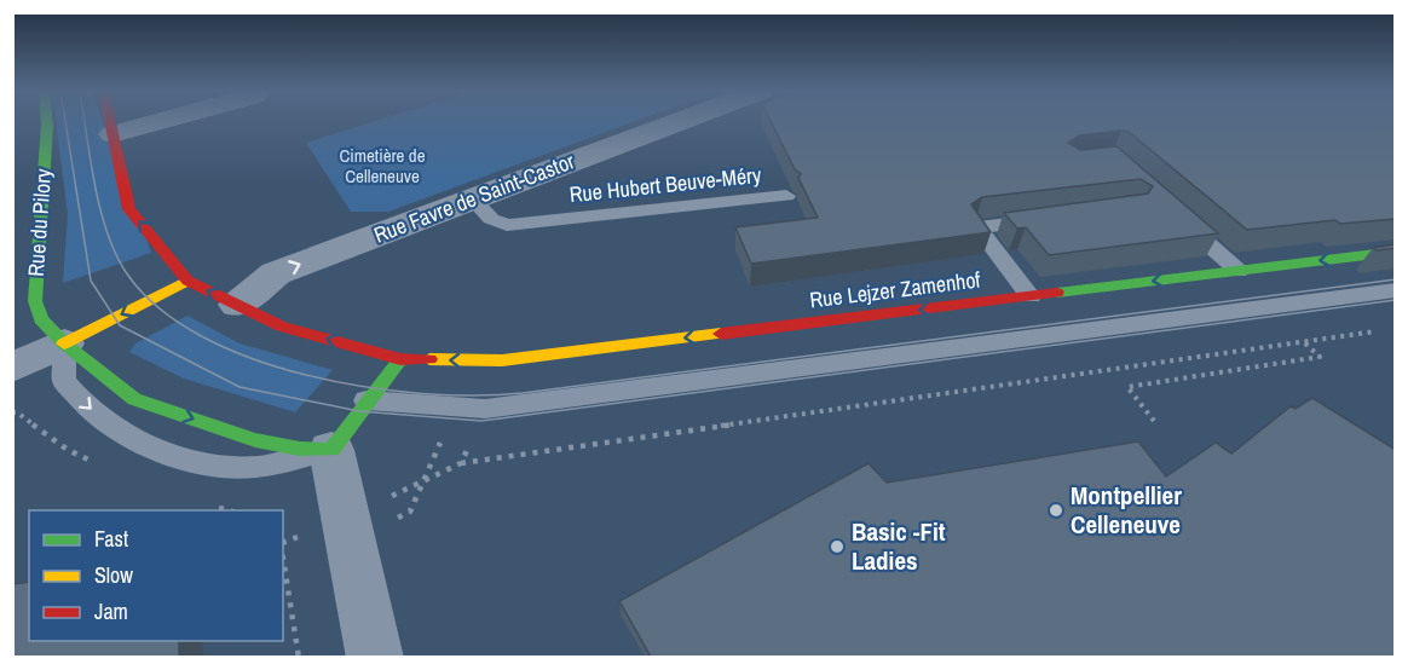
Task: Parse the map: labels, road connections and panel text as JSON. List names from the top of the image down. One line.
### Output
{"streets":{"main road":["Rue du Pilory","Rue Lejzer Zamenhof"],"street":["Rue Favre de Saint-Castor"],"lane":["Rue Hubert Beuve-Méry"]},"crossings":[["Rue Hubert Beuve-Méry","Rue Favre de Saint-Castor"],["Rue Favre de Saint-Castor","Rue Lejzer Zamenhof"]],"one_way":["Rue Favre de Saint-Castor","Rue du Pilory","Rue Lejzer Zamenhof"],"parks":["Cimetière de Celleneuve"],"places":["Montpellier Celleneuve","Basic -Fit Ladies"],"legend":["Fast","Slow","Jam"]}
